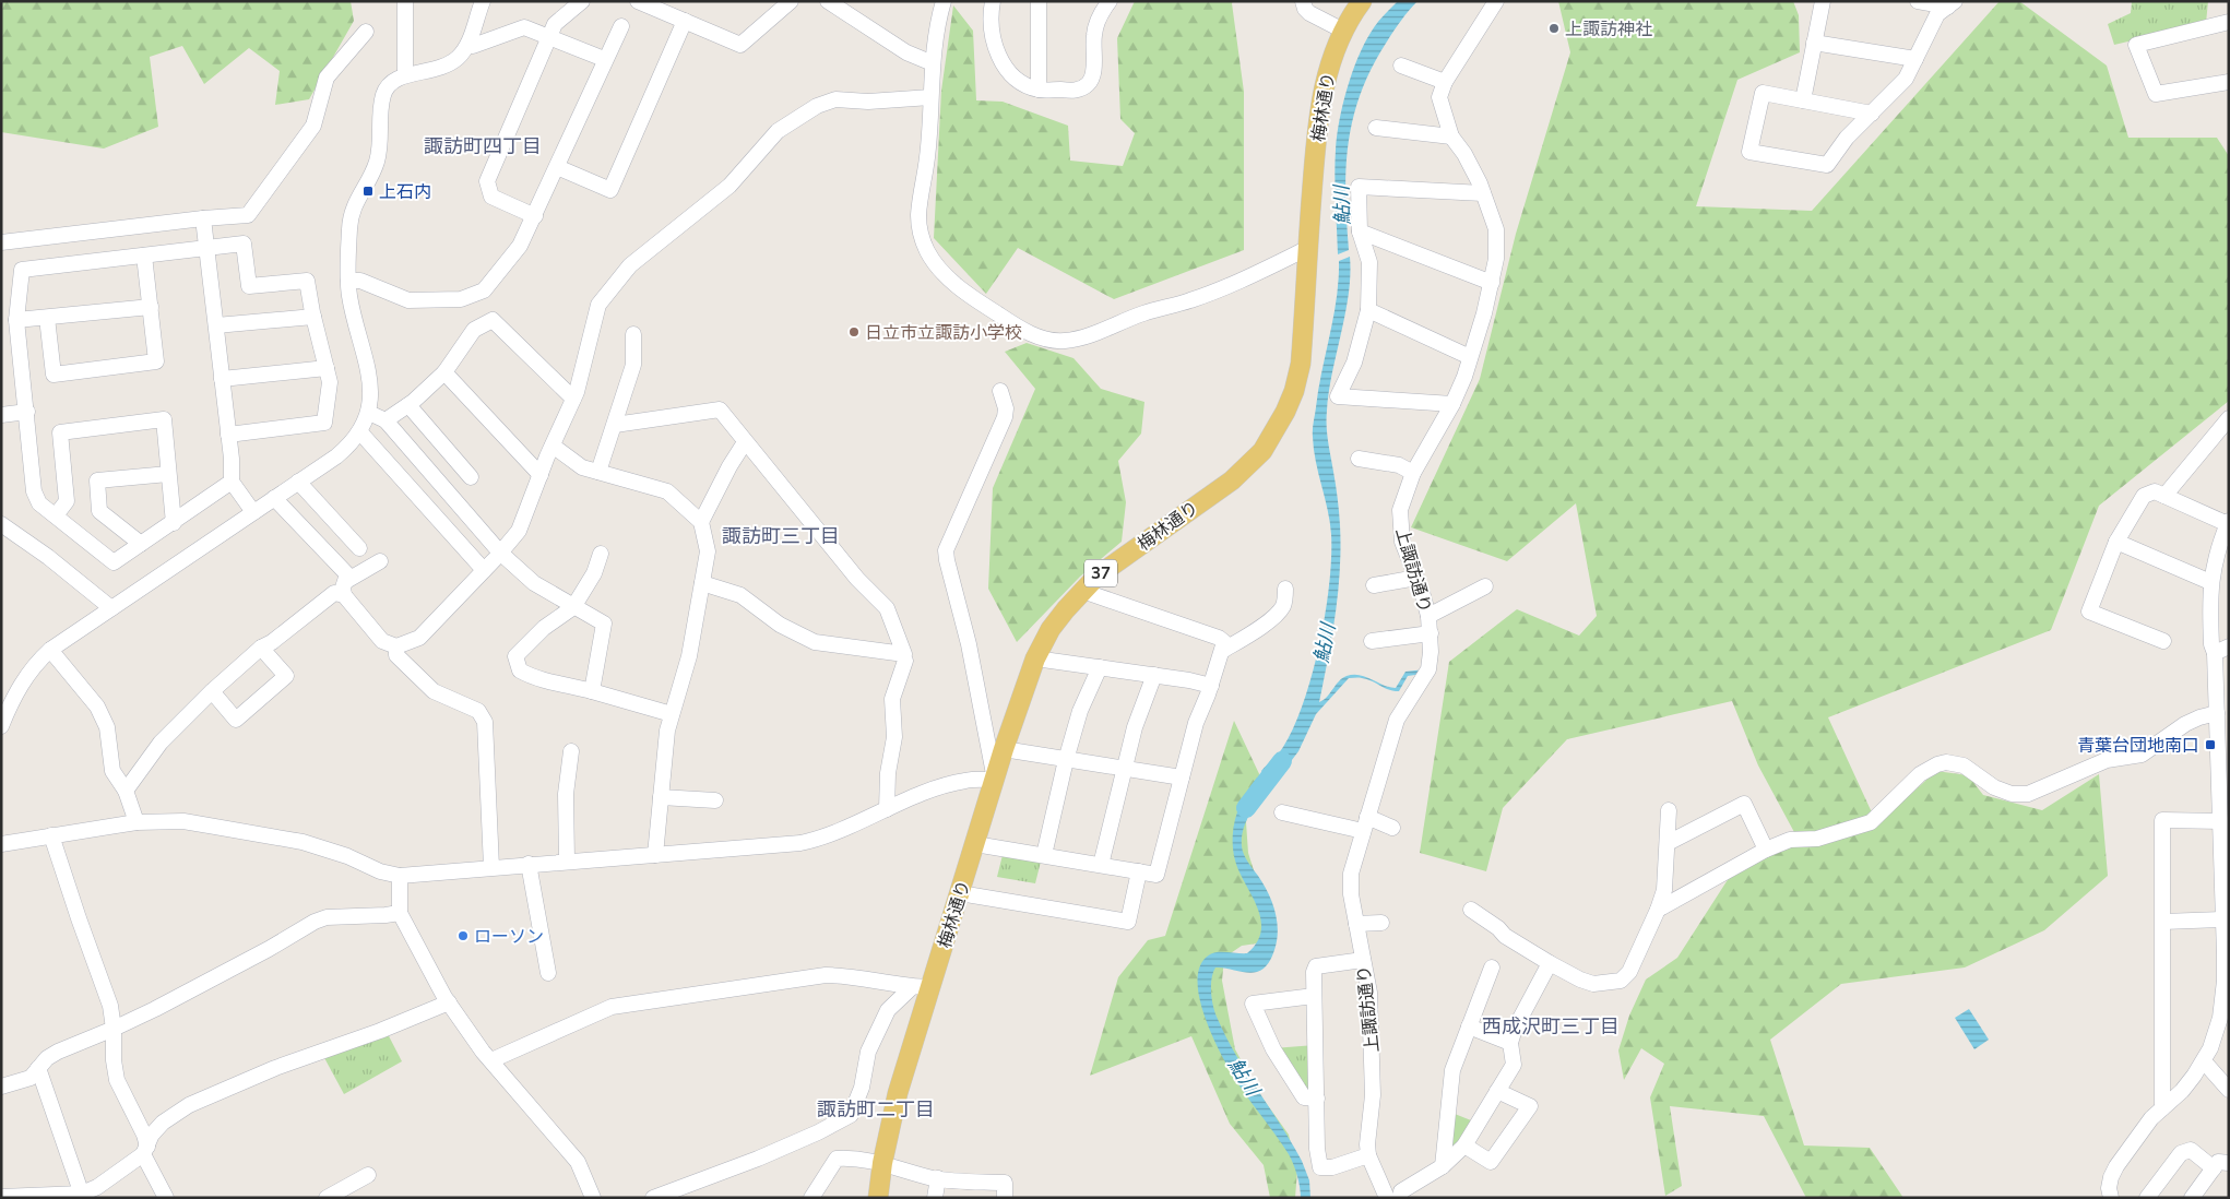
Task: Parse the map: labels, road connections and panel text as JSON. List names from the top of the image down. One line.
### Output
{"streets":{"main road":["梅林通り","37"],"street":["上諏訪通り"]},"districts":["諏訪町四丁目","諏訪町三丁目","西成沢町三丁目","諏訪町二丁目"],"water":["鮎川"],"places":{"other":["上諏訪神社","日立市立諏訪小学校","ローソン"],"transit":["上石内","青葉台団地南口"]}}
